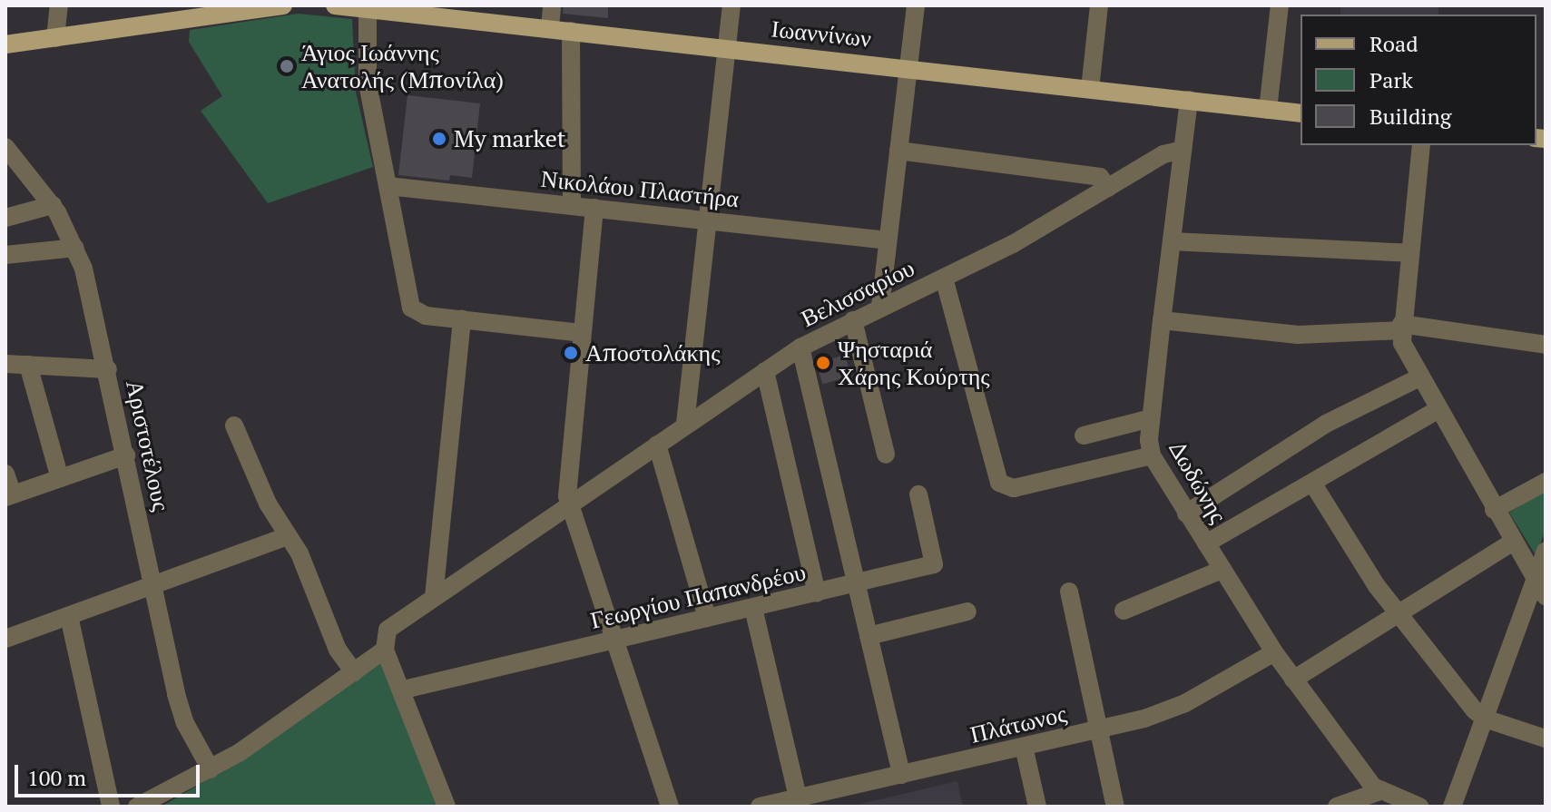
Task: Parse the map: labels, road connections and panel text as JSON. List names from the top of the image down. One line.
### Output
{"streets":{"main road":["Ιωαννίνων"],"street":["Νικολάου Πλαστήρα","Βελισσαρίου","Αριστοτέλους","Δωδώνης","Γεωργίου Παπανδρέου","Πλάτωνος"]},"crossings":[["Ιωαννίνων","Δωδώνης"],["Βελισσαρίου","Δωδώνης"],["Δωδώνης","Πλάτωνος"]],"places":["Άγιος Ιωάννης Ανατολής (Μπονίλα)","My market","Αποστολάκης","Ψησταριά Χάρης Κούρτης"],"legend":["Road","Park","Building"],"scale_bar":"100 m"}
